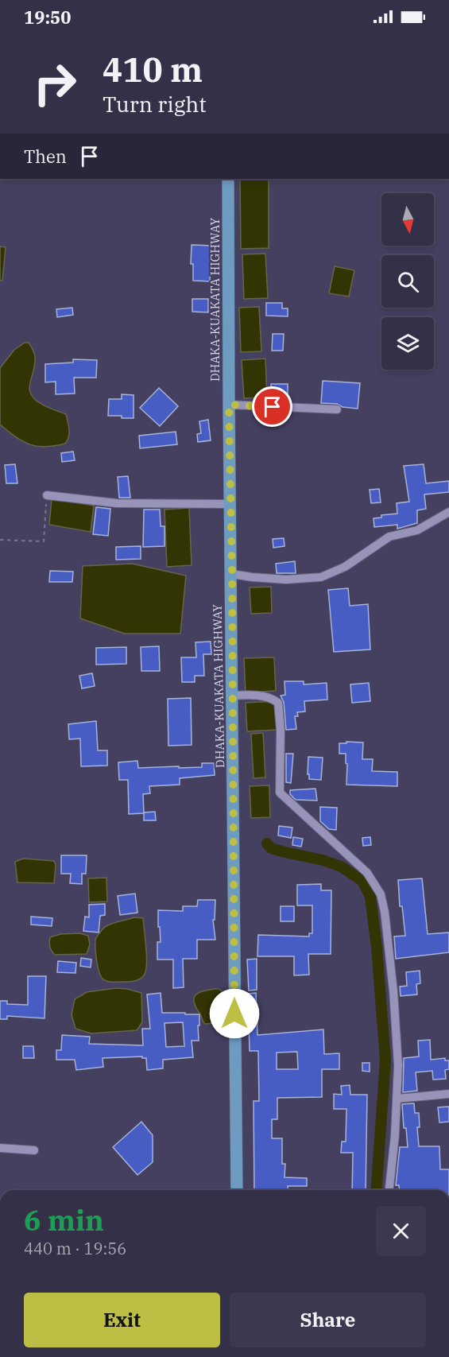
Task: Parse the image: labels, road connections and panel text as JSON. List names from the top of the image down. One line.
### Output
{"streets":{"main road":["DHAKA-KUAKATA HIGHWAY"]},"north":"bottom","page":{"status":"19:50","turn":["410 m","Turn right"],"then":"Then","heading":["6 min","440 m · 19:56"],"buttons":["Exit","Share"]}}
